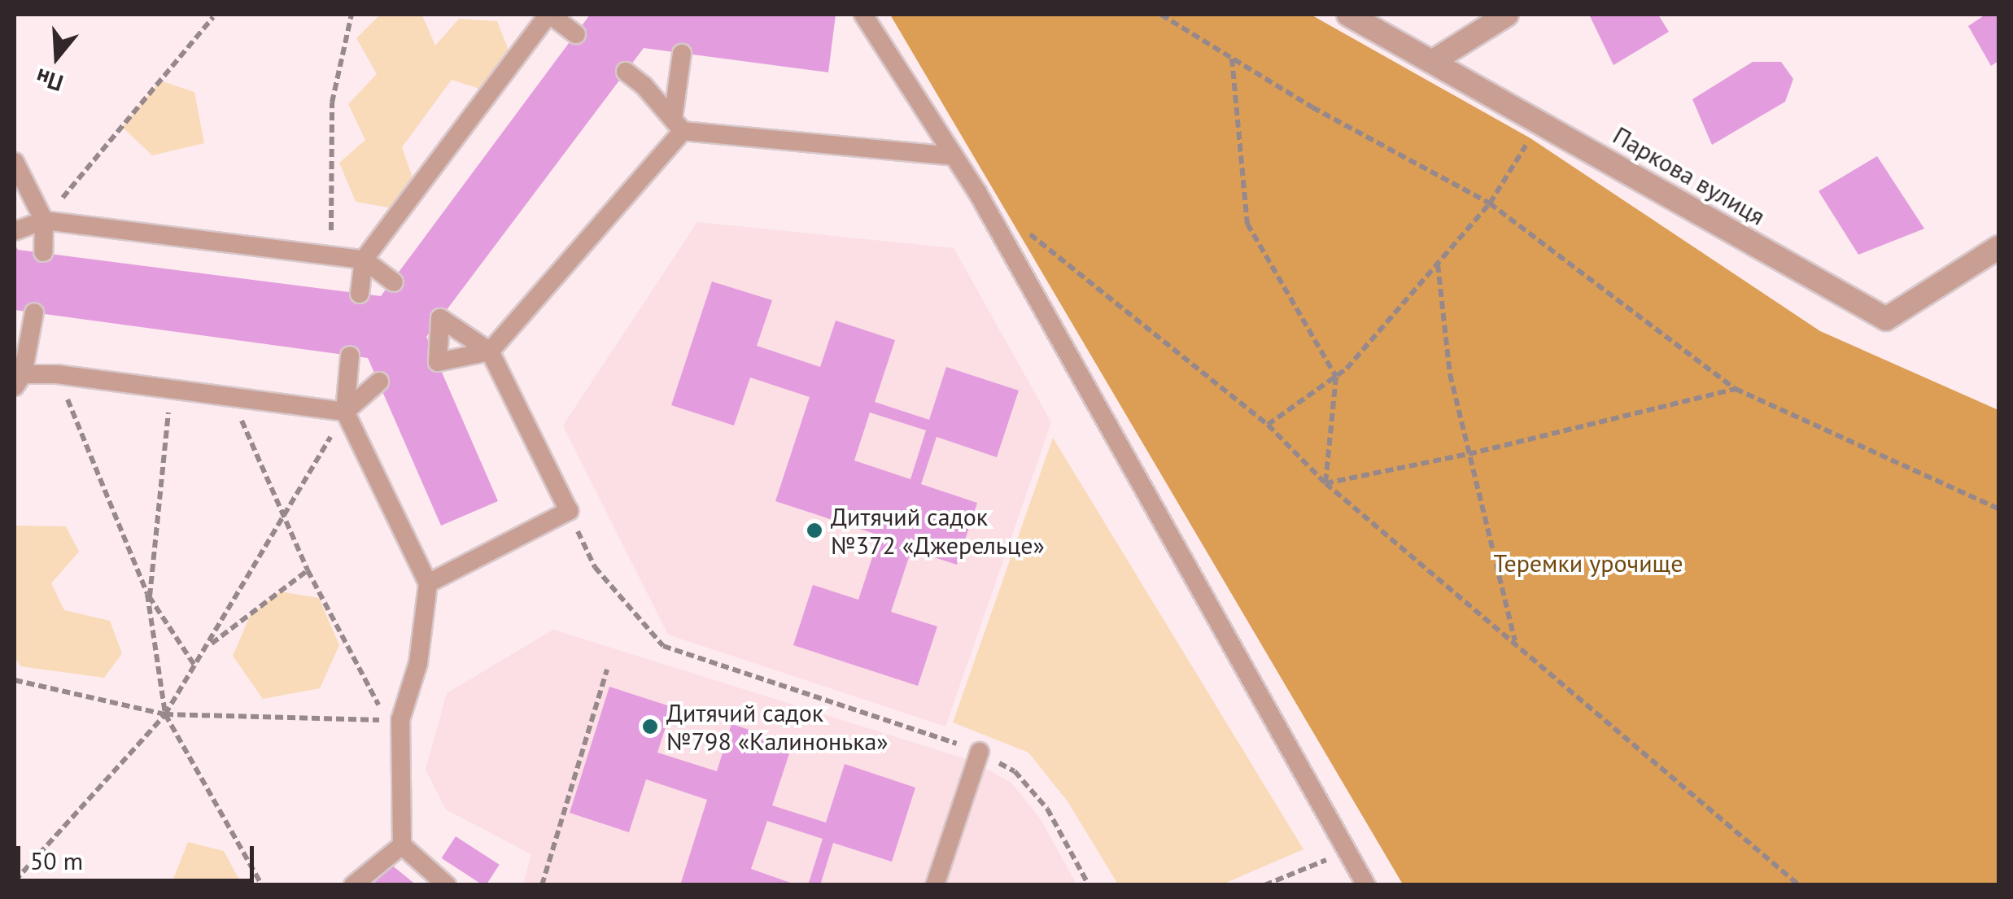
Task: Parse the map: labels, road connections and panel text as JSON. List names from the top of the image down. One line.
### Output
{"streets":{"street":["Паркова вулиця"]},"parks":["Теремки урочище"],"places":["Дитячий садок №372 «Джерельце»","Дитячий садок №798 «Калинонька»"],"scale_bar":"50 m","north":"bottom"}
